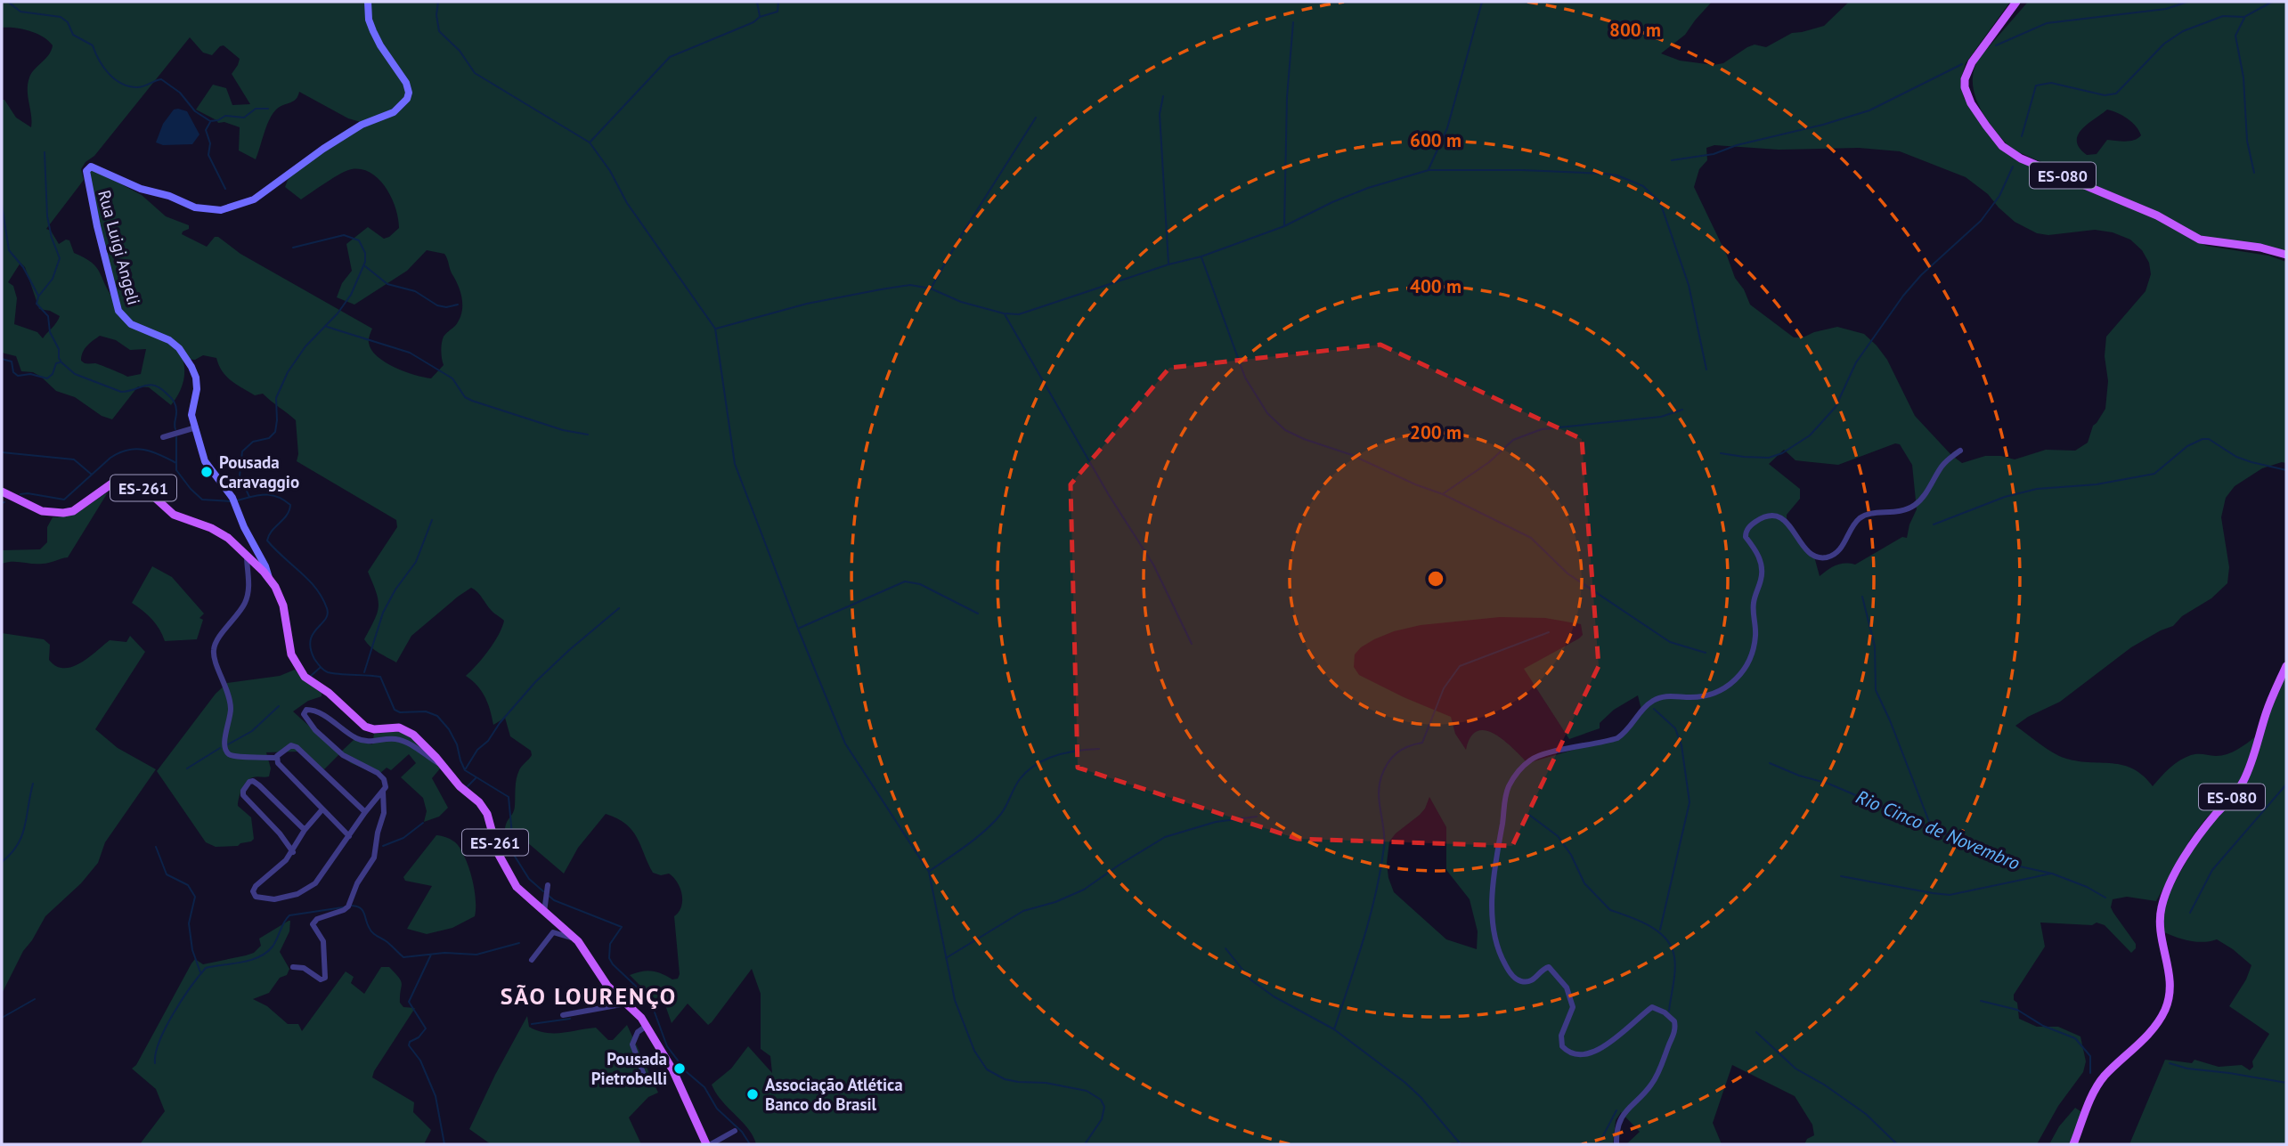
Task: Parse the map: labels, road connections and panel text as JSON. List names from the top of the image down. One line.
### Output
{"streets":{"main road":["ES-080","ES-261"],"street":["Rua Luigi Angeli"]},"crossings":[["Rua Luigi Angeli","ES-261"]],"districts":["SÃO LOURENÇO"],"water":["Rio Cinco de Novembro"],"places":["Pousada Caravaggio","Pousada Pietrobelli","Associação Atlética Banco do Brasil"],"rings":["800 m","600 m","400 m","200 m"]}
